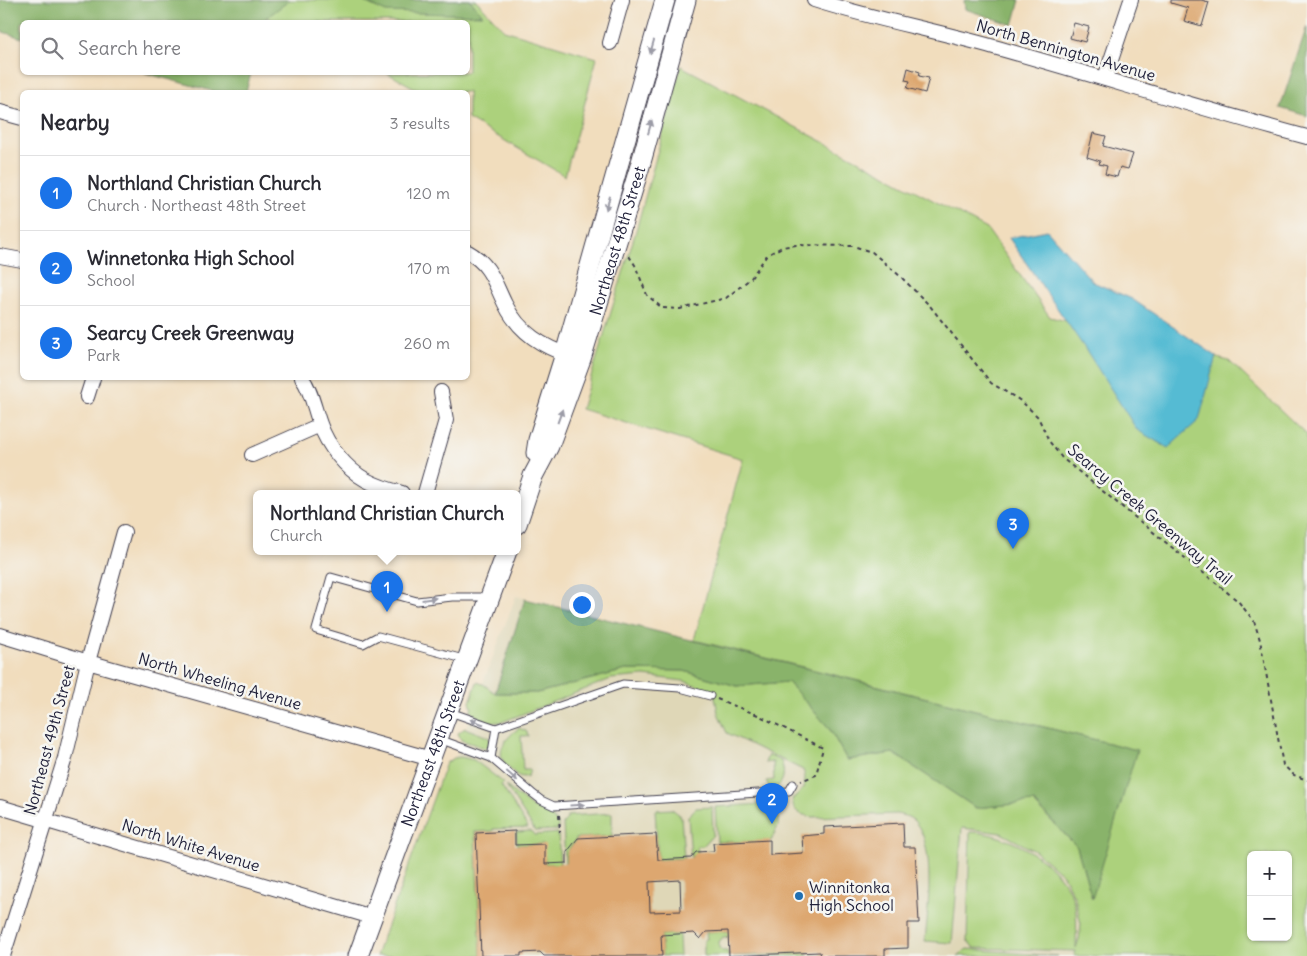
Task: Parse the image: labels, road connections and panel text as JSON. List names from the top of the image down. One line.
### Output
{"streets":{"street":["North Bennington Avenue","Northeast 48th Street","North Wheeling Avenue","Northeast 49th Street","North White Avenue"],"path":["Searcy Creek Greenway Trail"]},"crossings":[["Northeast 48th Street","North Wheeling Avenue"],["Northeast 48th Street","North White Avenue"],["North Wheeling Avenue","Northeast 49th Street"],["Northeast 49th Street","North White Avenue"]],"places":["Winnitonka High School"],"page":{"search":"Search here","heading":["Nearby","3 results"],"list":[{"mark":"1","name":"Northland Christian Church","note":"Church · Northeast 48th Street","value":"120 m"},{"mark":"2","name":"Winnetonka High School","note":"School","value":"170 m"},{"mark":"3","name":"Searcy Creek Greenway","note":"Park","value":"260 m"}],"popup":["Northland Christian Church","Church"],"pins":["3","1","2"],"map_buttons":["+","−"]}}
